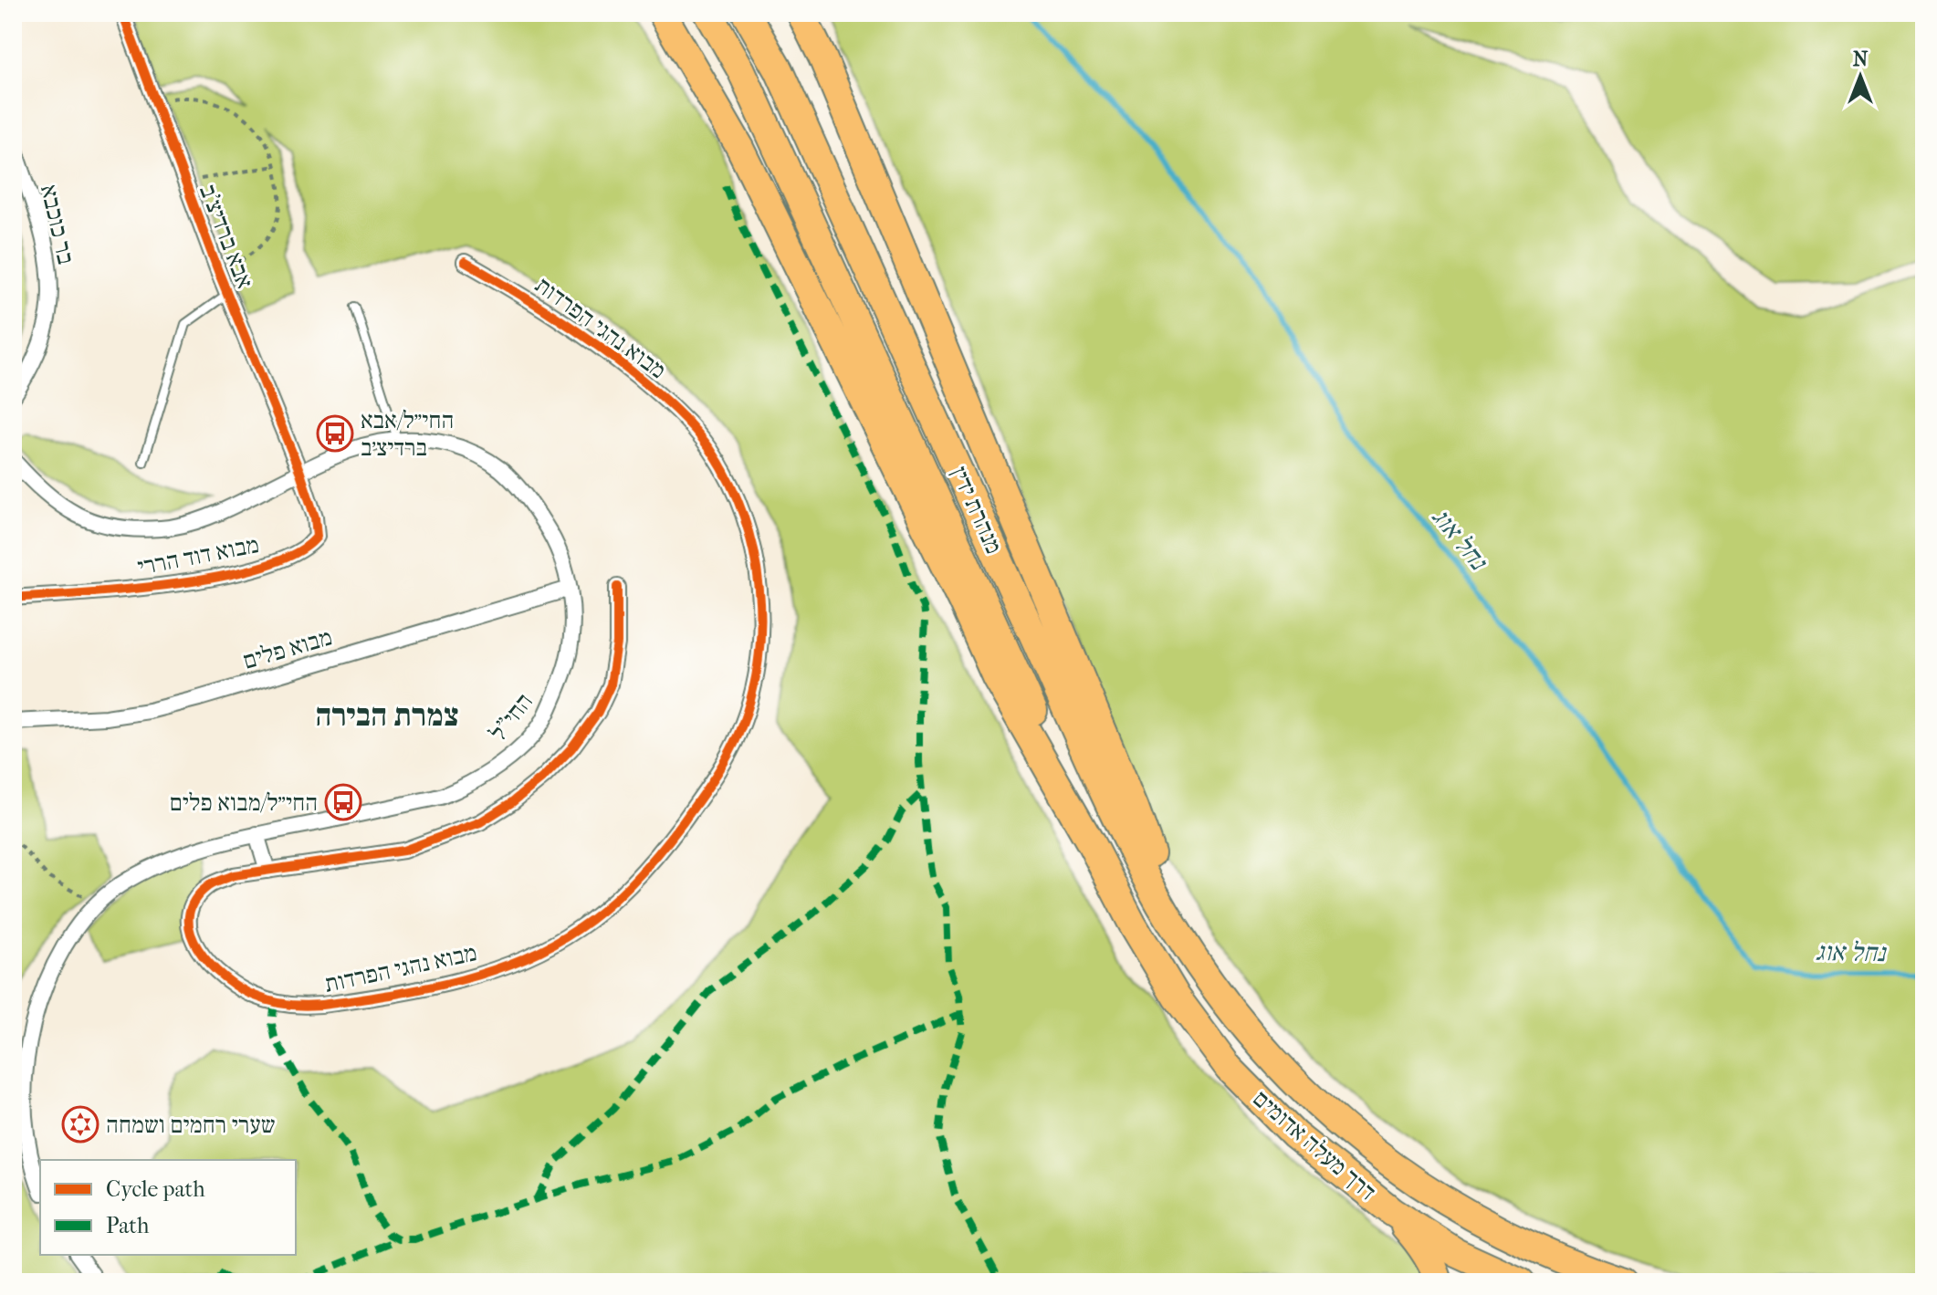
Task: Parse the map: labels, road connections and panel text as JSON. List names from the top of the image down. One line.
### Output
{"streets":{"highway":["מנהרת ידין","דרך מעלה אדומים"],"street":["בר כוכבא","אבא ברדיצ'ב","מבוא נהגי הפרדות","מבוא דוד הררי","מבוא פלים","החי\"ל"]},"crossings":[["אבא ברדיצ'ב","מבוא דוד הררי"],["אבא ברדיצ'ב","החי\"ל"],["מנהרת ידין","דרך מעלה אדומים"],["מבוא דוד הררי","החי\"ל"],["מבוא פלים","החי\"ל"]],"districts":["צמרת הבירה"],"water":["נחל אוג"],"places":{"bus stop":["החי״ל/אבא ברדיצ׳ב","החי״ל/מבוא פלים"],"synagogue":["שערי רחמים ושמחה"]},"legend":["Cycle path","Path"],"north":"top"}
